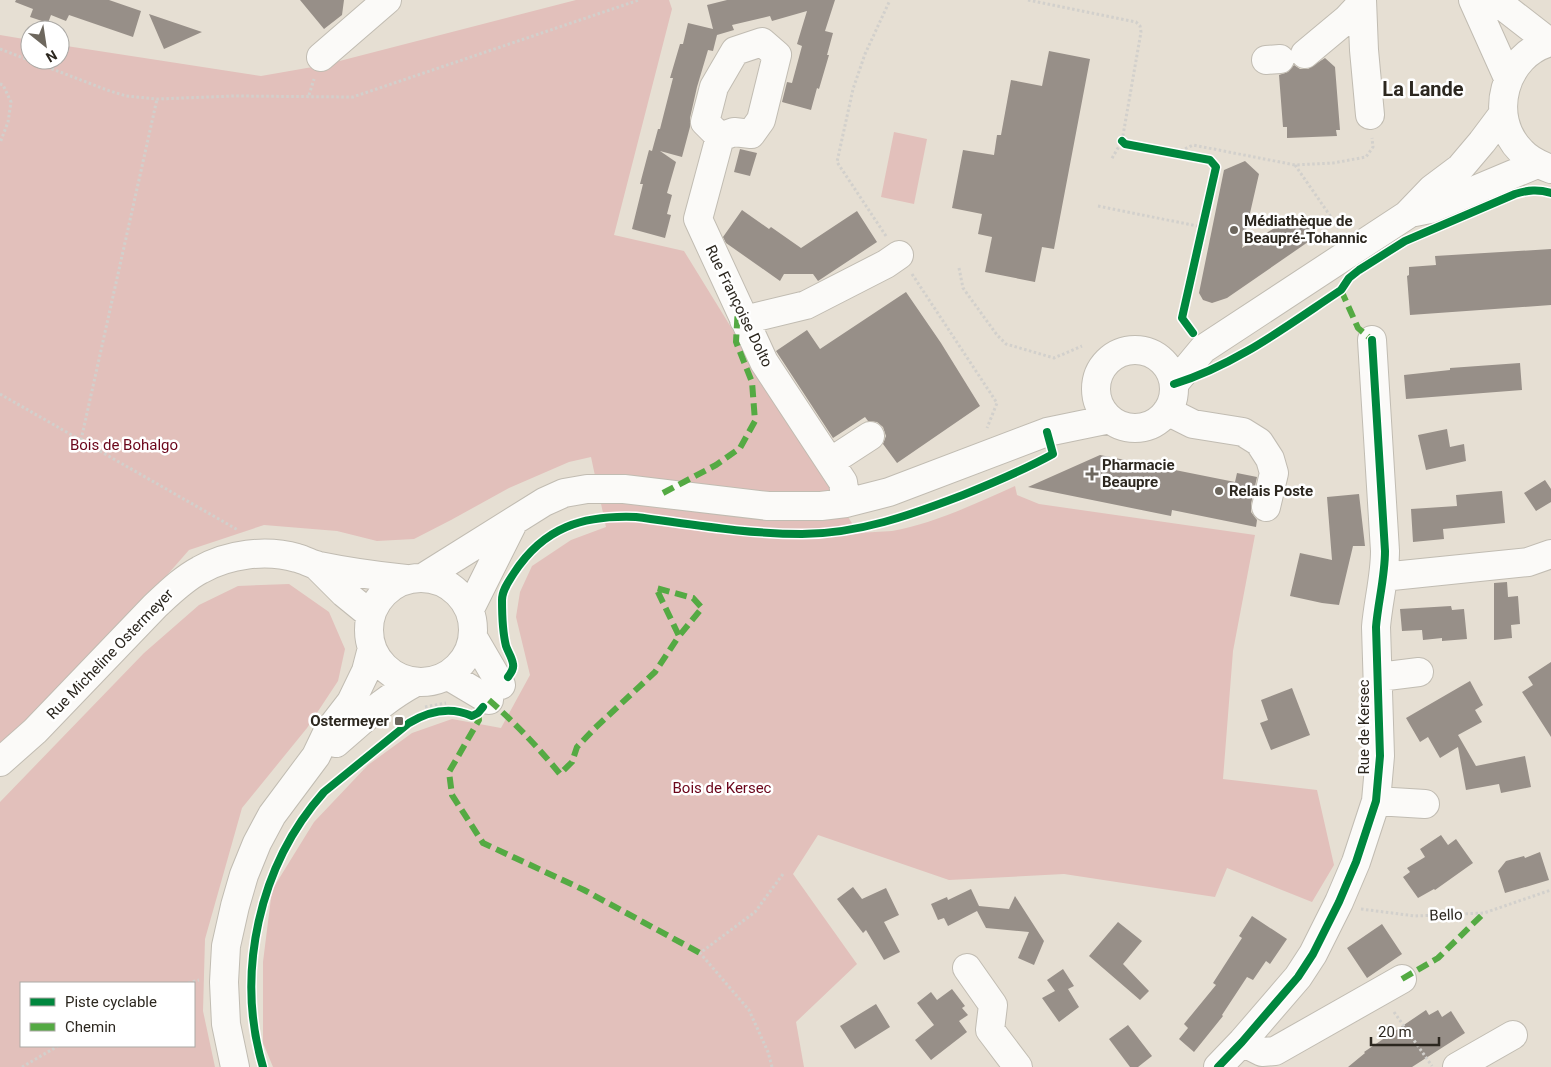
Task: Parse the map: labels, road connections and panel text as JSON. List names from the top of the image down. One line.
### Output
{"streets":{"street":["Rue Françoise Dolto","Rue Micheline Ostermeyer","Rue de Kersec"],"path":["Bello"]},"crossings":[["Rue de Kersec","Bello"]],"districts":["La Lande"],"parks":["Bois de Bohalgo","Bois de Kersec"],"places":{"other":["Médiathèque de Beaupré-Tohannic","Relais Poste"],"health":["Pharmacie Beaupre"],"transit":["Ostermeyer"]},"legend":["Piste cyclable","Chemin"],"scale_bar":"20 m","north":"bottom right"}
